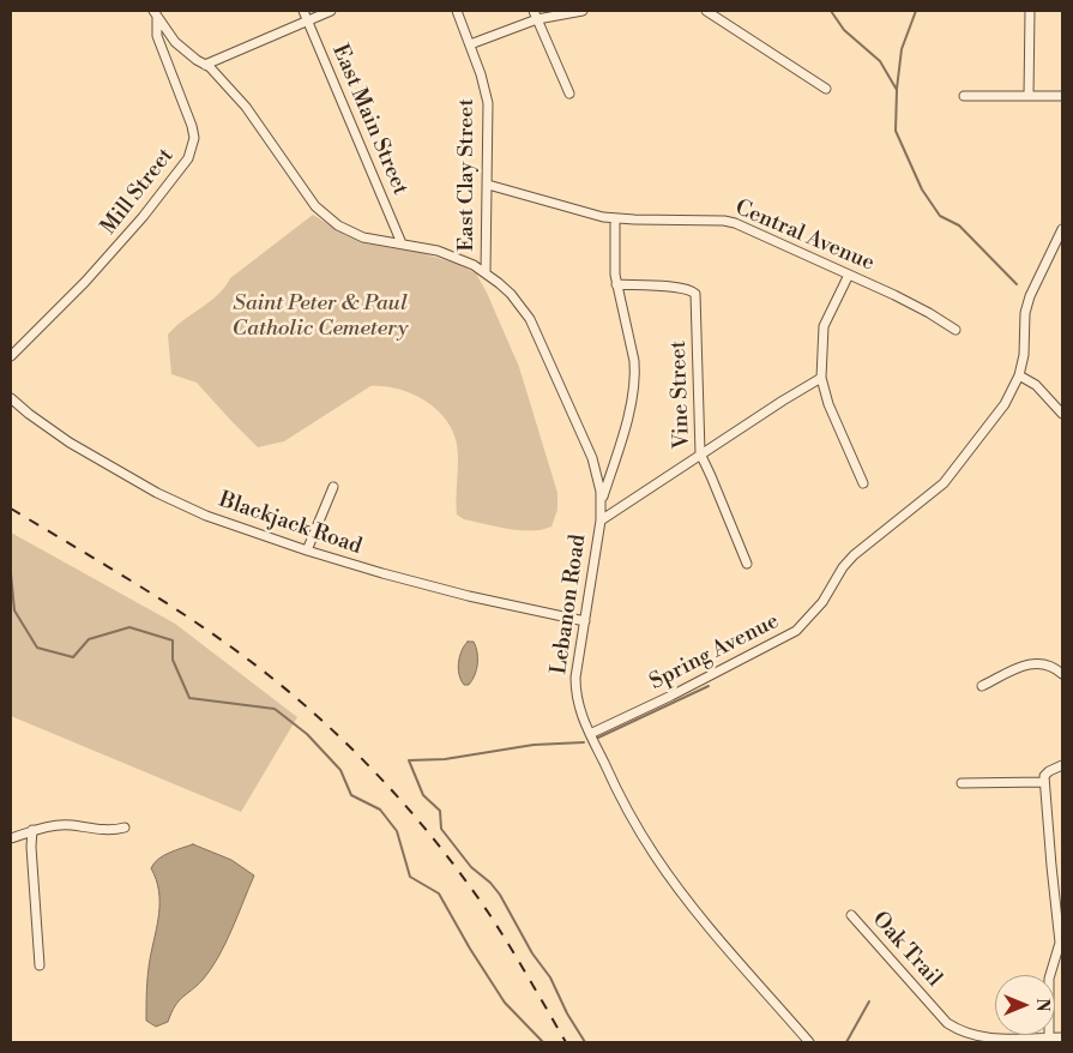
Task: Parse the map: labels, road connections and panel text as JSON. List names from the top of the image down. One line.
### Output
{"streets":{"street":["East Main Street","East Clay Street","Mill Street","Central Avenue","Vine Street","Blackjack Road","Lebanon Road","Spring Avenue","Oak Trail"]},"crossings":[["East Main Street","Lebanon Road"],["East Clay Street","Central Avenue"],["East Clay Street","Lebanon Road"],["Mill Street","Lebanon Road"],["Blackjack Road","Lebanon Road"],["Lebanon Road","Spring Avenue"]],"parks":["Saint Peter & Paul Catholic Cemetery"],"north":"right"}
